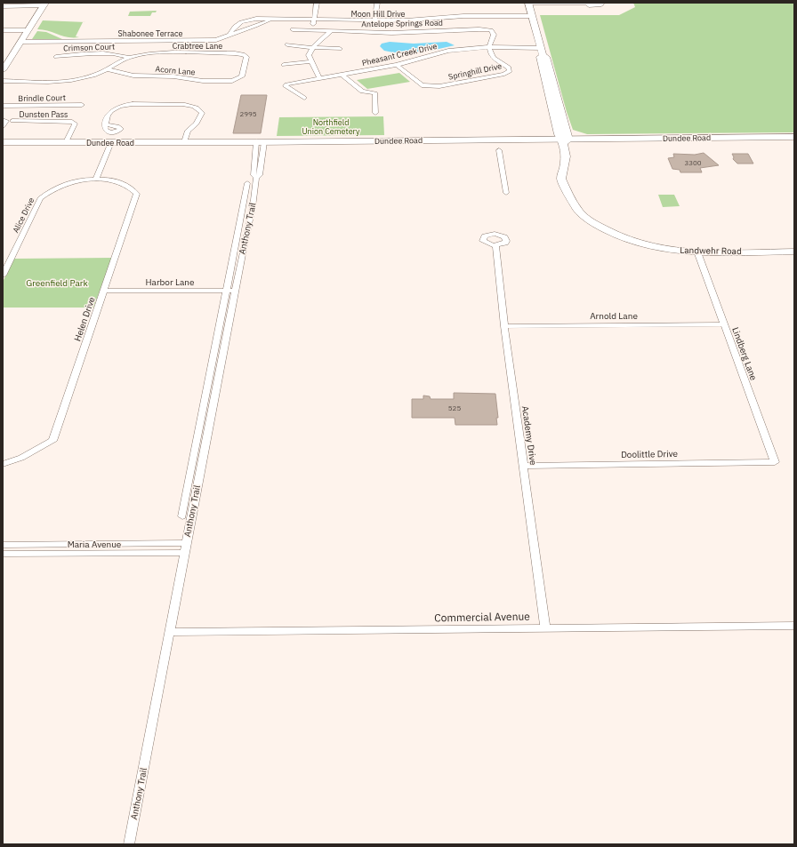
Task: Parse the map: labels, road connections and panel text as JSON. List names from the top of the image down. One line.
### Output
{"streets":{"main road":["Dundee Road","Landwehr Road"],"street":["Moon Hill Drive","Antelope Springs Road","Shabonee Terrace","Crabtree Lane","Crimson Court","Pheasant Creek Drive","Acorn Lane","Springhill Drive","Brindle Court","Dunsten Pass","Alice Drive","Anthony Trail","Harbor Lane","Arnold Lane","Helen Drive","Lindberg Lane","Academy Drive","Doolittle Drive","Maria Avenue","Commercial Avenue"]},"crossings":[["Moon Hill Drive","Shabonee Terrace"],["Moon Hill Drive","Landwehr Road"],["Antelope Springs Road","Pheasant Creek Drive"],["Antelope Springs Road","Springhill Drive"],["Crabtree Lane","Crimson Court"],["Crabtree Lane","Acorn Lane"],["Pheasant Creek Drive","Springhill Drive"],["Pheasant Creek Drive","Landwehr Road"],["Dunsten Pass","Dundee Road"],["Dundee Road","Anthony Trail"],["Dundee Road","Landwehr Road"],["Alice Drive","Helen Drive"],["Anthony Trail","Harbor Lane"],["Anthony Trail","Maria Avenue"],["Anthony Trail","Commercial Avenue"],["Landwehr Road","Lindberg Lane"],["Harbor Lane","Helen Drive"],["Arnold Lane","Lindberg Lane"],["Arnold Lane","Academy Drive"],["Lindberg Lane","Doolittle Drive"],["Academy Drive","Doolittle Drive"],["Academy Drive","Commercial Avenue"]],"parks":["Northfield Union Cemetery","Greenfield Park"],"house_numbers":["2995","3300","525"]}
